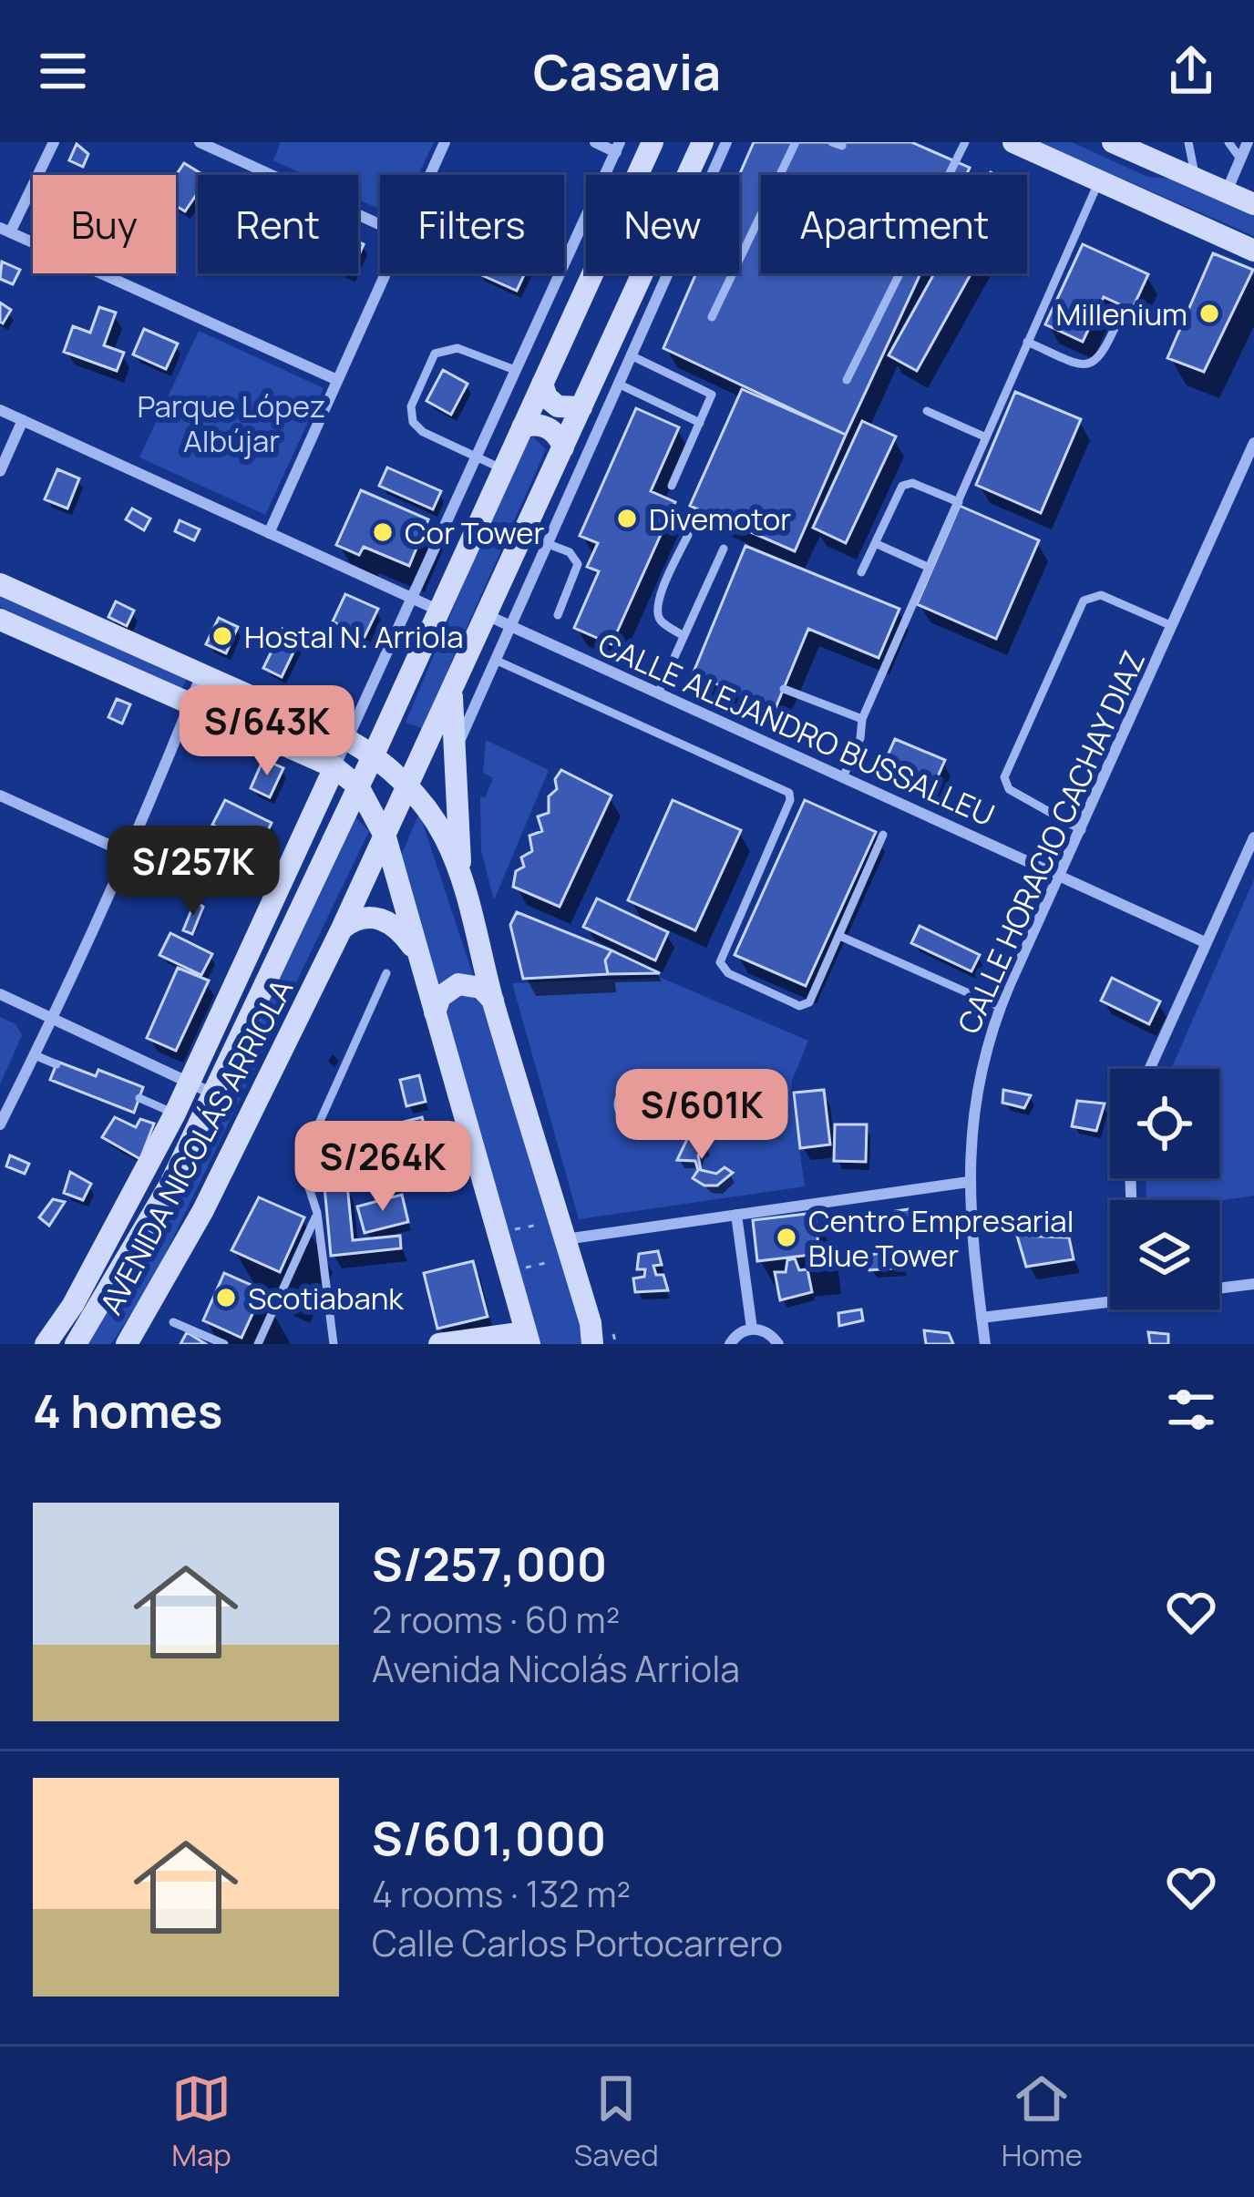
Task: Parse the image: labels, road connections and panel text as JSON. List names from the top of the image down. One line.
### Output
{"streets":{"main road":["AVENIDA NICOLÁS ARRIOLA"],"street":["CALLE ALEJANDRO BUSSALLEU","CALLE HORACIO CACHAY DIAZ"]},"crossings":[["CALLE ALEJANDRO BUSSALLEU","CALLE HORACIO CACHAY DIAZ"],["CALLE ALEJANDRO BUSSALLEU","AVENIDA NICOLÁS ARRIOLA"]],"parks":["Parque López Albújar"],"places":["Millenium","Divemotor","Cor Tower","Hostal N. Arriola","Centro Empresarial Blue Tower","Scotiabank"],"page":{"header":"Casavia","chip":["Buy","Rent","Filters","New","Apartment"],"price":["S/643K","S/257K","S/601K","S/264K"],"heading":"4 homes","list":[{"name":"S/257,000","note":"2 rooms · 60 m² · Avenida Nicolás Arriola"},{"name":"S/601,000","note":"4 rooms · 132 m² · Calle Carlos Portocarrero"}],"tabs":["Map","Saved","Home"]}}
